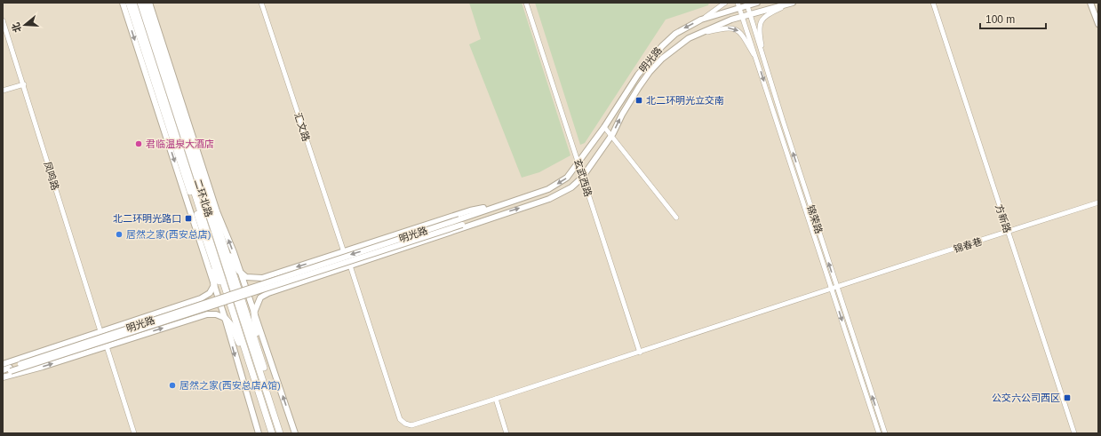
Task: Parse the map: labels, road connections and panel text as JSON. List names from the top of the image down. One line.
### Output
{"streets":{"highway":["二环北路"],"main road":["明光路"],"street":["汇文路","凤鸣路","玄武西路","方新路","锦荣路","锦春巷"]},"crossings":[["明光路","玄武西路"],["明光路","锦荣路"],["方新路","锦春巷"],["锦荣路","锦春巷"]],"places":{"transit":["北二环明光立交南","北二环明光路口","公交六公司西区"],"other":["君临温泉大酒店","居然之家(西安总店)","居然之家(西安总店A馆)"]},"scale_bar":"100 m","north":"left"}
